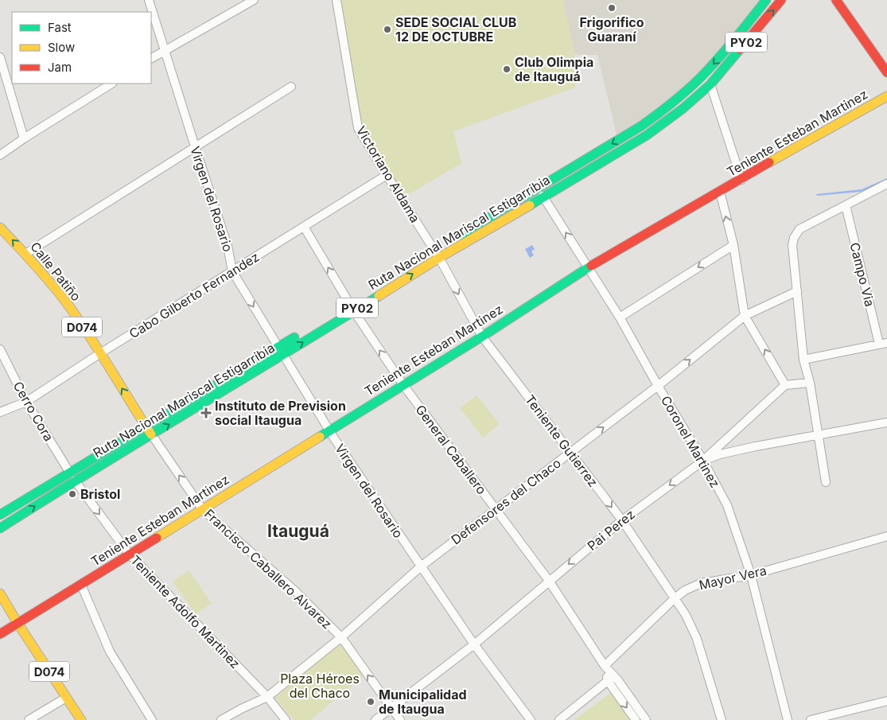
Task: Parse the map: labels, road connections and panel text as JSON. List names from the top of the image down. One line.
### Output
{"streets":{"main road":["PY02","Teniente Esteban Martinez","Ruta Nacional Mariscal Estigarribia","Calle Patiño","D074"],"street":["Victoriano Aldama","Virgen del Rosario","Campo Via","Cabo Gilberto Fernandez","Cerro Cora","Teniente Gutierrez","Coronel Martinez","General Caballero","Defensores del Chaco","Pai Perez","Francisco Caballero Alvarez","Mayor Vera","Teniente Adolfo Martinez"]},"crossings":[["Teniente Esteban Martinez","Virgen del Rosario"],["Teniente Esteban Martinez","D074"],["Teniente Esteban Martinez","Teniente Gutierrez"],["Teniente Esteban Martinez","Coronel Martinez"],["Teniente Esteban Martinez","General Caballero"],["Teniente Esteban Martinez","Defensores del Chaco"],["Teniente Esteban Martinez","Francisco Caballero Alvarez"],["Teniente Esteban Martinez","Teniente Adolfo Martinez"],["Victoriano Aldama","Ruta Nacional Mariscal Estigarribia"],["Victoriano Aldama","Cabo Gilberto Fernandez"],["Victoriano Aldama","Teniente Gutierrez"],["Virgen del Rosario","Ruta Nacional Mariscal Estigarribia"],["Virgen del Rosario","Cabo Gilberto Fernandez"],["Virgen del Rosario","Defensores del Chaco"],["Virgen del Rosario","Pai Perez"],["Ruta Nacional Mariscal Estigarribia","Calle Patiño"],["Ruta Nacional Mariscal Estigarribia","Cerro Cora"],["Ruta Nacional Mariscal Estigarribia","Teniente Gutierrez"],["Ruta Nacional Mariscal Estigarribia","Coronel Martinez"],["Ruta Nacional Mariscal Estigarribia","General Caballero"],["Ruta Nacional Mariscal Estigarribia","Francisco Caballero Alvarez"],["Ruta Nacional Mariscal Estigarribia","Teniente Adolfo Martinez"],["Calle Patiño","Cabo Gilberto Fernandez"],["Calle Patiño","Francisco Caballero Alvarez"],["Cabo Gilberto Fernandez","Cerro Cora"],["Cabo Gilberto Fernandez","General Caballero"],["Teniente Gutierrez","Defensores del Chaco"],["Teniente Gutierrez","Pai Perez"],["Teniente Gutierrez","Mayor Vera"],["Coronel Martinez","Defensores del Chaco"],["Coronel Martinez","Pai Perez"],["Coronel Martinez","Mayor Vera"],["General Caballero","Defensores del Chaco"],["General Caballero","Pai Perez"],["General Caballero","Mayor Vera"],["Defensores del Chaco","Francisco Caballero Alvarez"],["Defensores del Chaco","Teniente Adolfo Martinez"],["Pai Perez","Francisco Caballero Alvarez"]],"one_way":["Calle Patiño","Francisco Caballero Alvarez"],"districts":["Itauguá"],"parks":["Plaza Héroes del Chaco"],"places":{"other":["Frigorifico Guaraní","SEDE SOCIAL CLUB 12 DE OCTUBRE","Club Olimpia de Itauguá","Bristol","Municipalidad de Itaugua"],"health":["Instituto de Prevision social Itaugua"]},"legend":["Fast","Slow","Jam"]}
